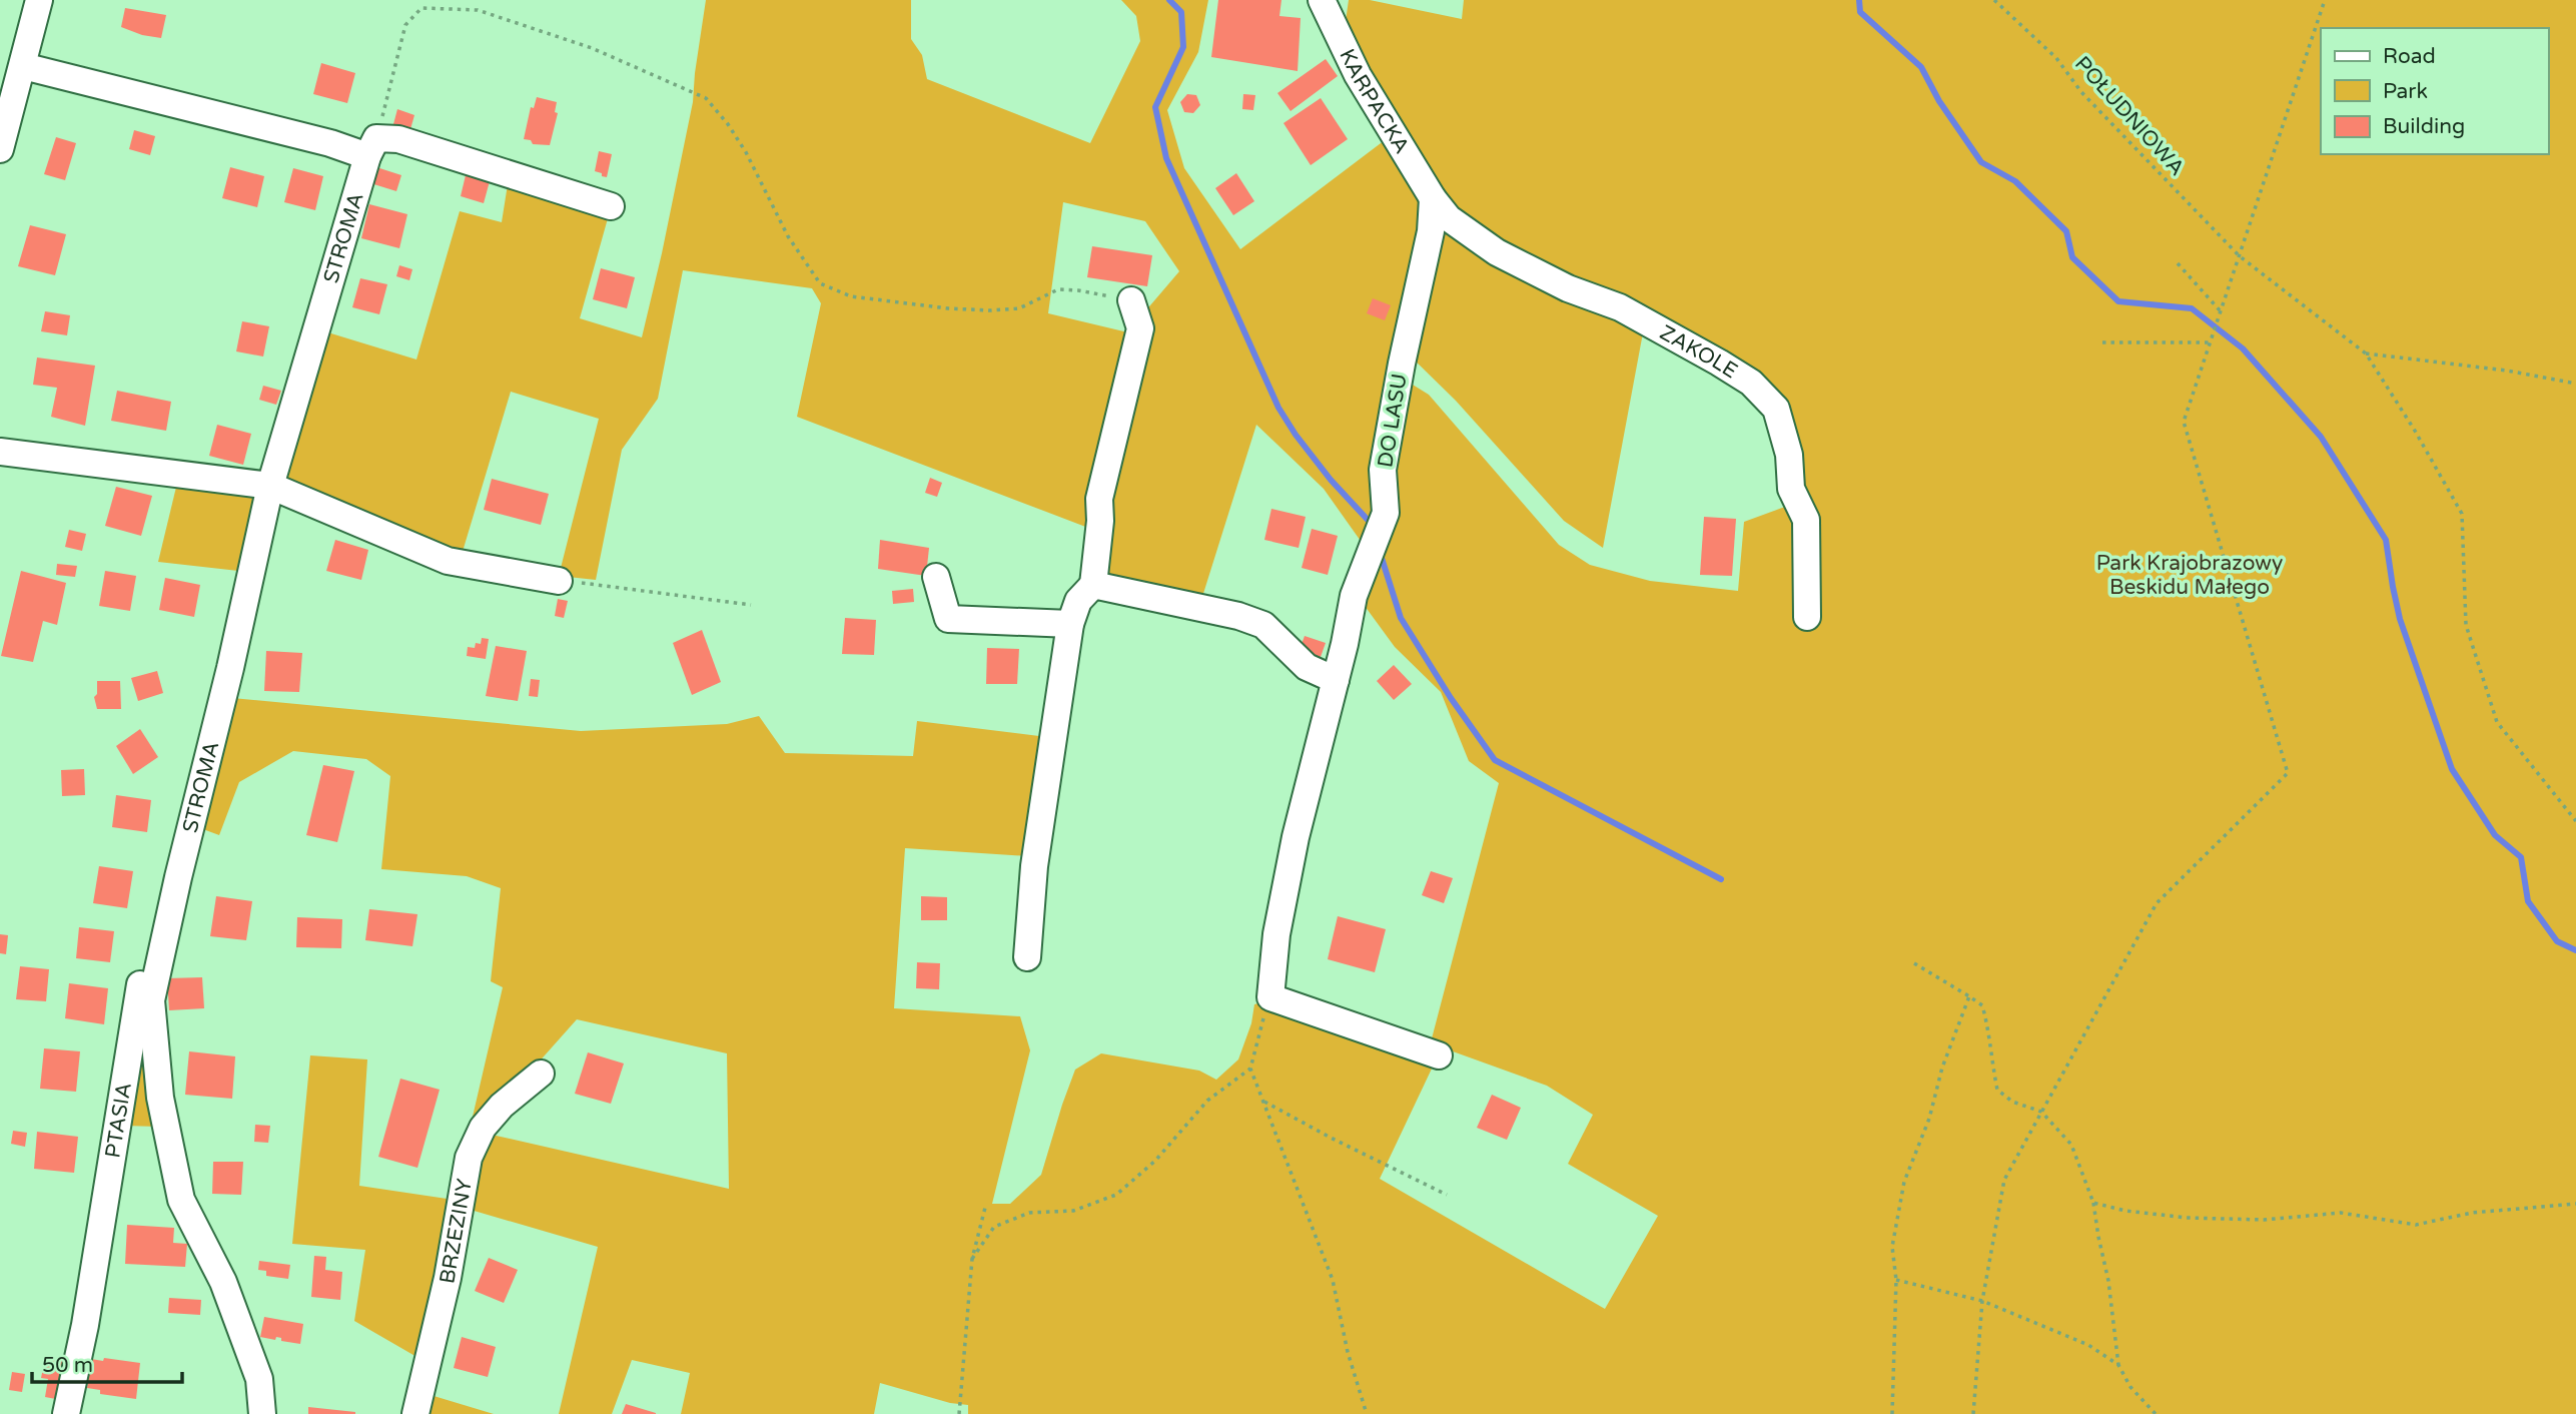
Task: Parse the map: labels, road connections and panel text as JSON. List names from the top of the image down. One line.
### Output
{"streets":{"street":["KARPACKA","STROMA","ZAKOLE","DO LASU","PTASIA","BRZEZINY"],"path":["POŁUDNIOWA"]},"crossings":[["KARPACKA","ZAKOLE"],["KARPACKA","DO LASU"],["STROMA","PTASIA"],["ZAKOLE","DO LASU"]],"parks":["Park Krajobrazowy Beskidu Małego"],"legend":["Road","Park","Building"],"scale_bar":"50 m"}
